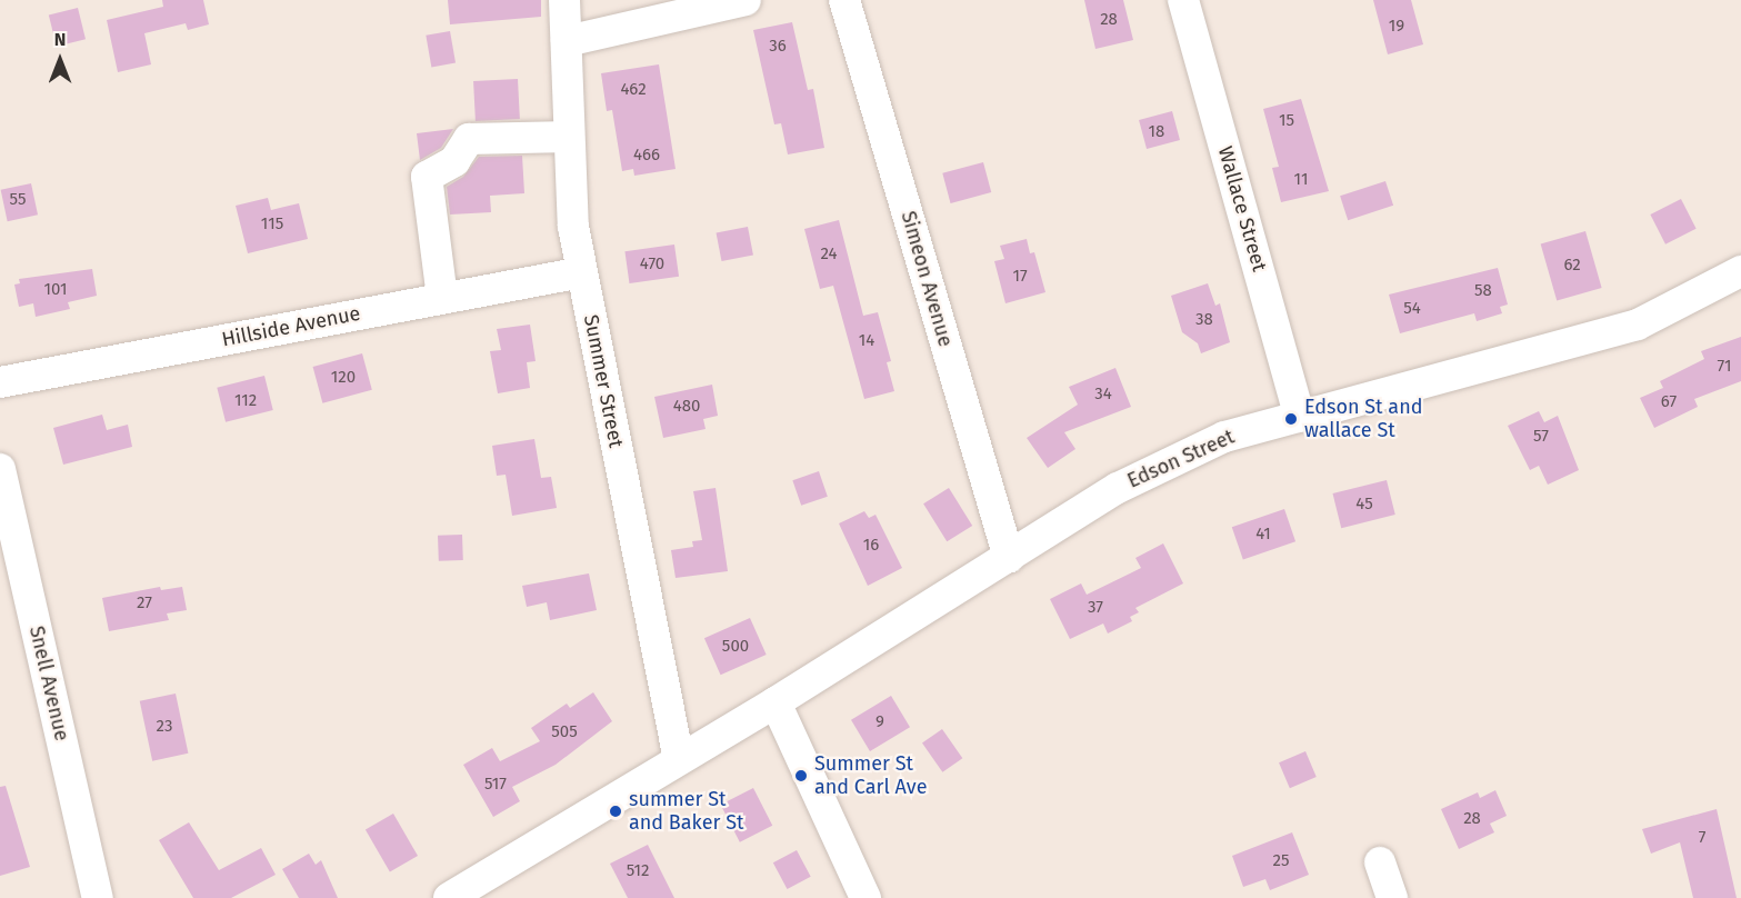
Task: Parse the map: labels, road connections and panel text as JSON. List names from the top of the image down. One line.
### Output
{"streets":{"street":["Wallace Street","Simeon Avenue","Hillside Avenue","Summer Street","Edson Street","Snell Avenue"]},"crossings":[["Wallace Street","Edson Street"],["Simeon Avenue","Edson Street"],["Hillside Avenue","Summer Street"]],"places":["Edson St and wallace St","Summer St and Carl Ave","summer St and Baker St"],"house_numbers":["28","19","36","462","15","18","466","11","55","115","24","470","62","17","101","58","54","38","14","71","120","34","112","67","480","57","45","41","16","27","37","500","9","23","505","517","28","7","25","512"],"north":"top"}
